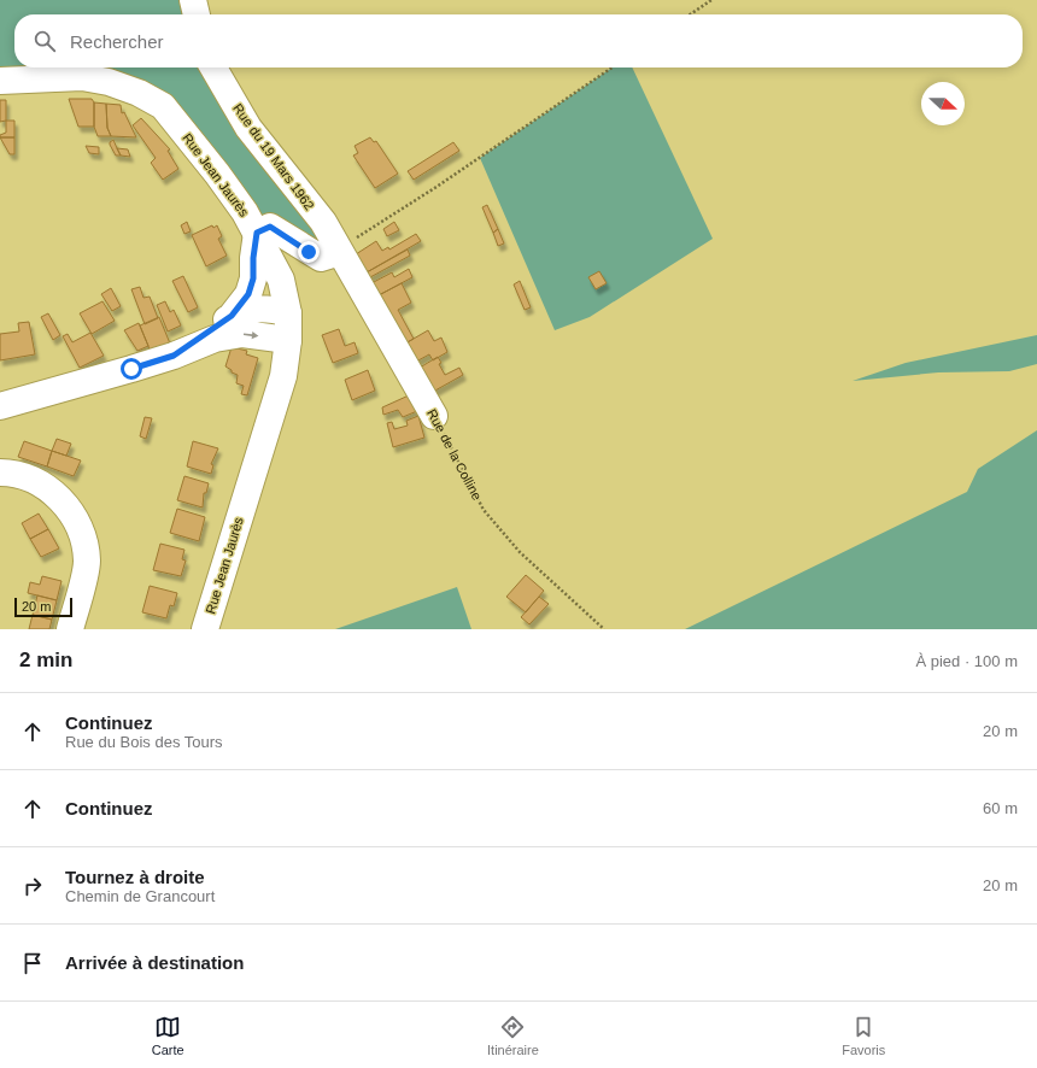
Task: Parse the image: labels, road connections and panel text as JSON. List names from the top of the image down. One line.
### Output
{"streets":{"street":["Rue du 19 Mars 1962","Rue Jean Jaurès","Rue de la Colline"]},"crossings":[["Rue du 19 Mars 1962","Rue de la Colline"]],"scale_bar":"20 m","north":"right","page":{"search":"Rechercher","scale":"20 m","heading":["2 min","À pied · 100 m"],"list":[["Continuez","Rue du Bois des Tours","20 m"],["Continuez","60 m"],["Tournez à droite","Chemin de Grancourt","20 m"],"Arrivée à destination"],"nav":["Carte","Itinéraire","Favoris"]}}
